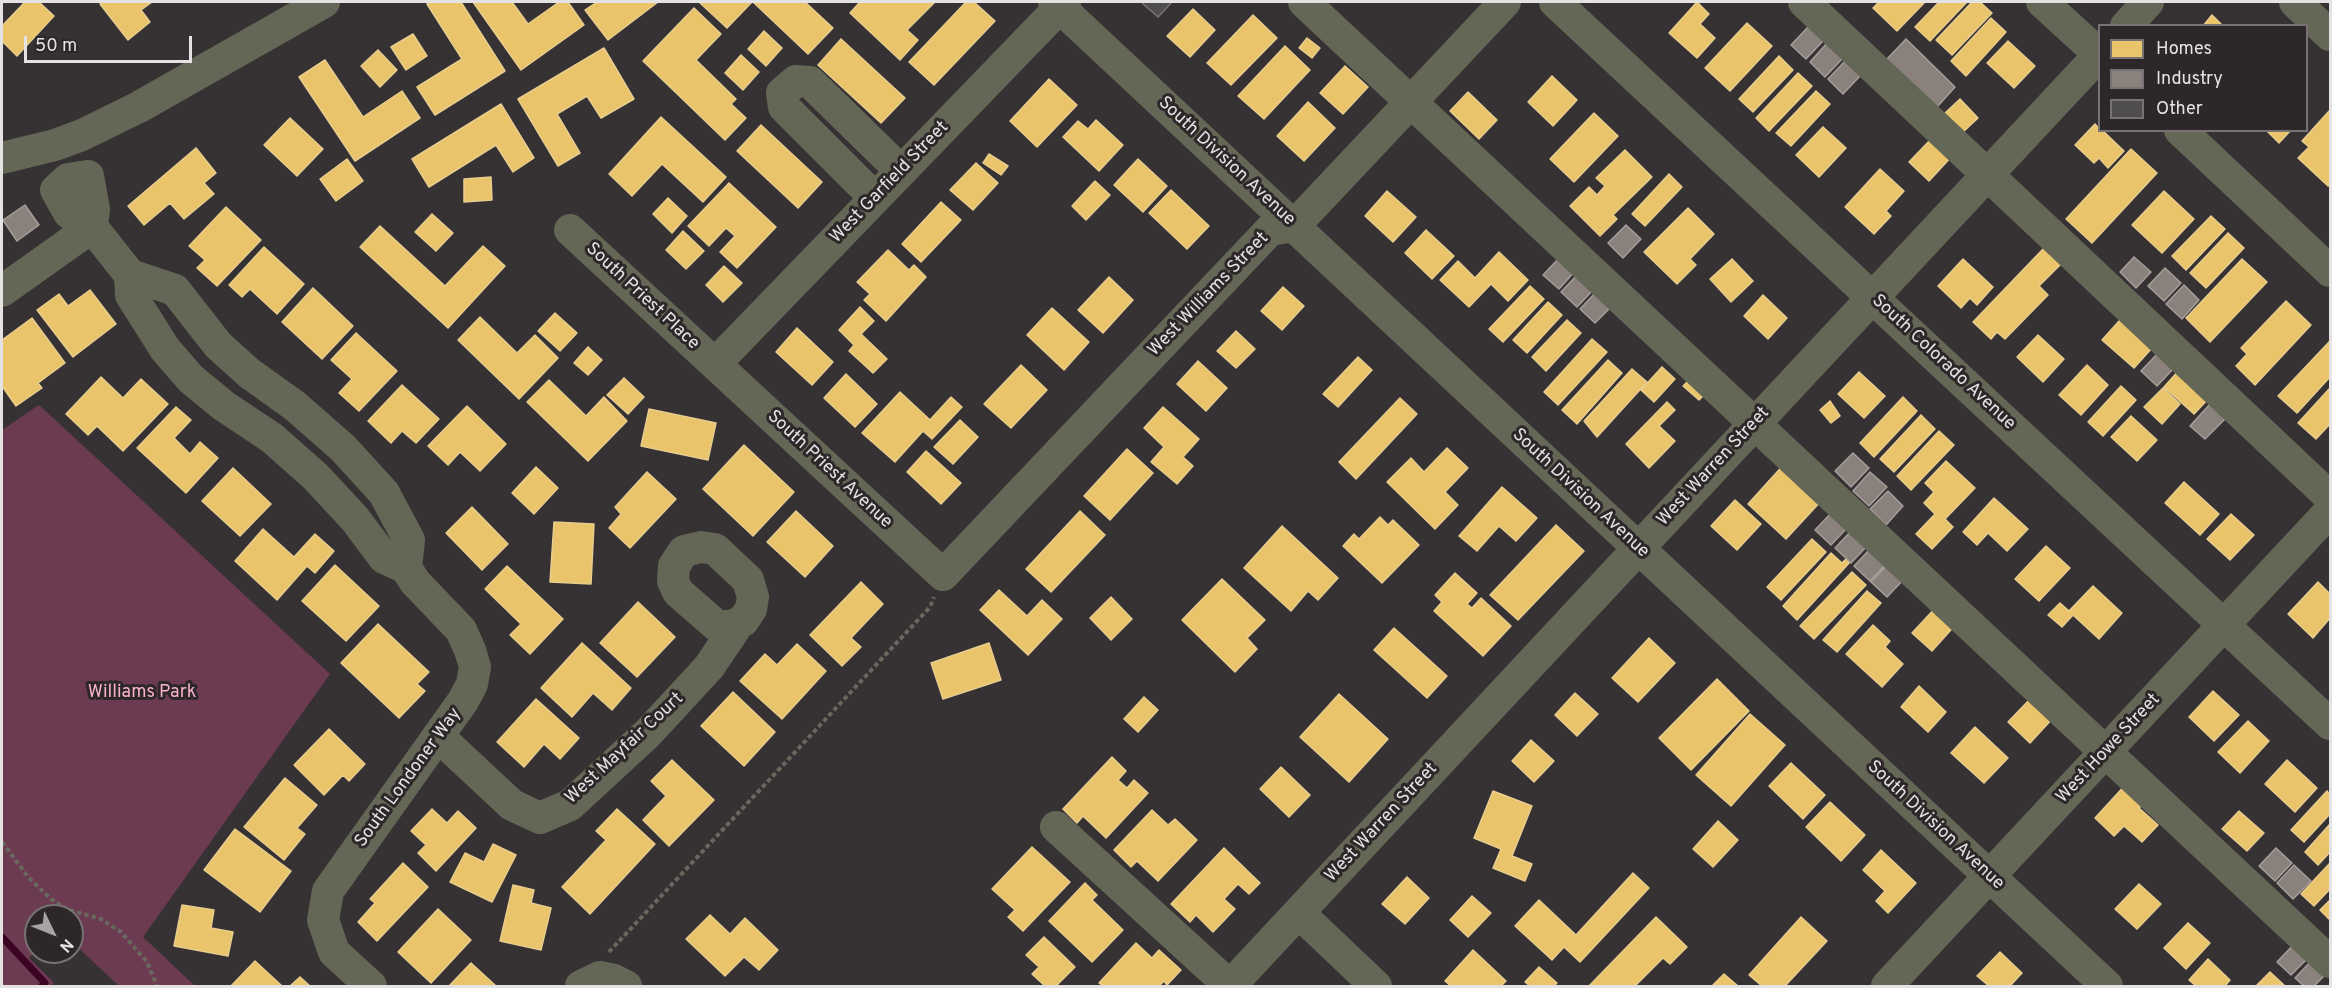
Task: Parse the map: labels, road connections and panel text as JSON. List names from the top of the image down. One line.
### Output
{"streets":{"street":["South Division Avenue","West Garfield Street","West Williams Street","South Priest Place","South Colorado Avenue","West Warren Street","South Priest Avenue","West Mayfair Court","West Howe Street","South Londoner Way"]},"crossings":[["South Division Avenue","West Garfield Street"],["South Division Avenue","West Williams Street"],["South Division Avenue","West Warren Street"],["South Division Avenue","West Howe Street"],["West Garfield Street","South Priest Place"],["West Garfield Street","South Priest Avenue"],["West Williams Street","South Priest Avenue"],["South Priest Place","South Priest Avenue"],["South Colorado Avenue","West Warren Street"],["South Colorado Avenue","West Howe Street"],["West Mayfair Court","South Londoner Way"]],"parks":["Williams Park"],"legend":["Homes","Industry","Other"],"scale_bar":"50 m","north":"bottom right"}
